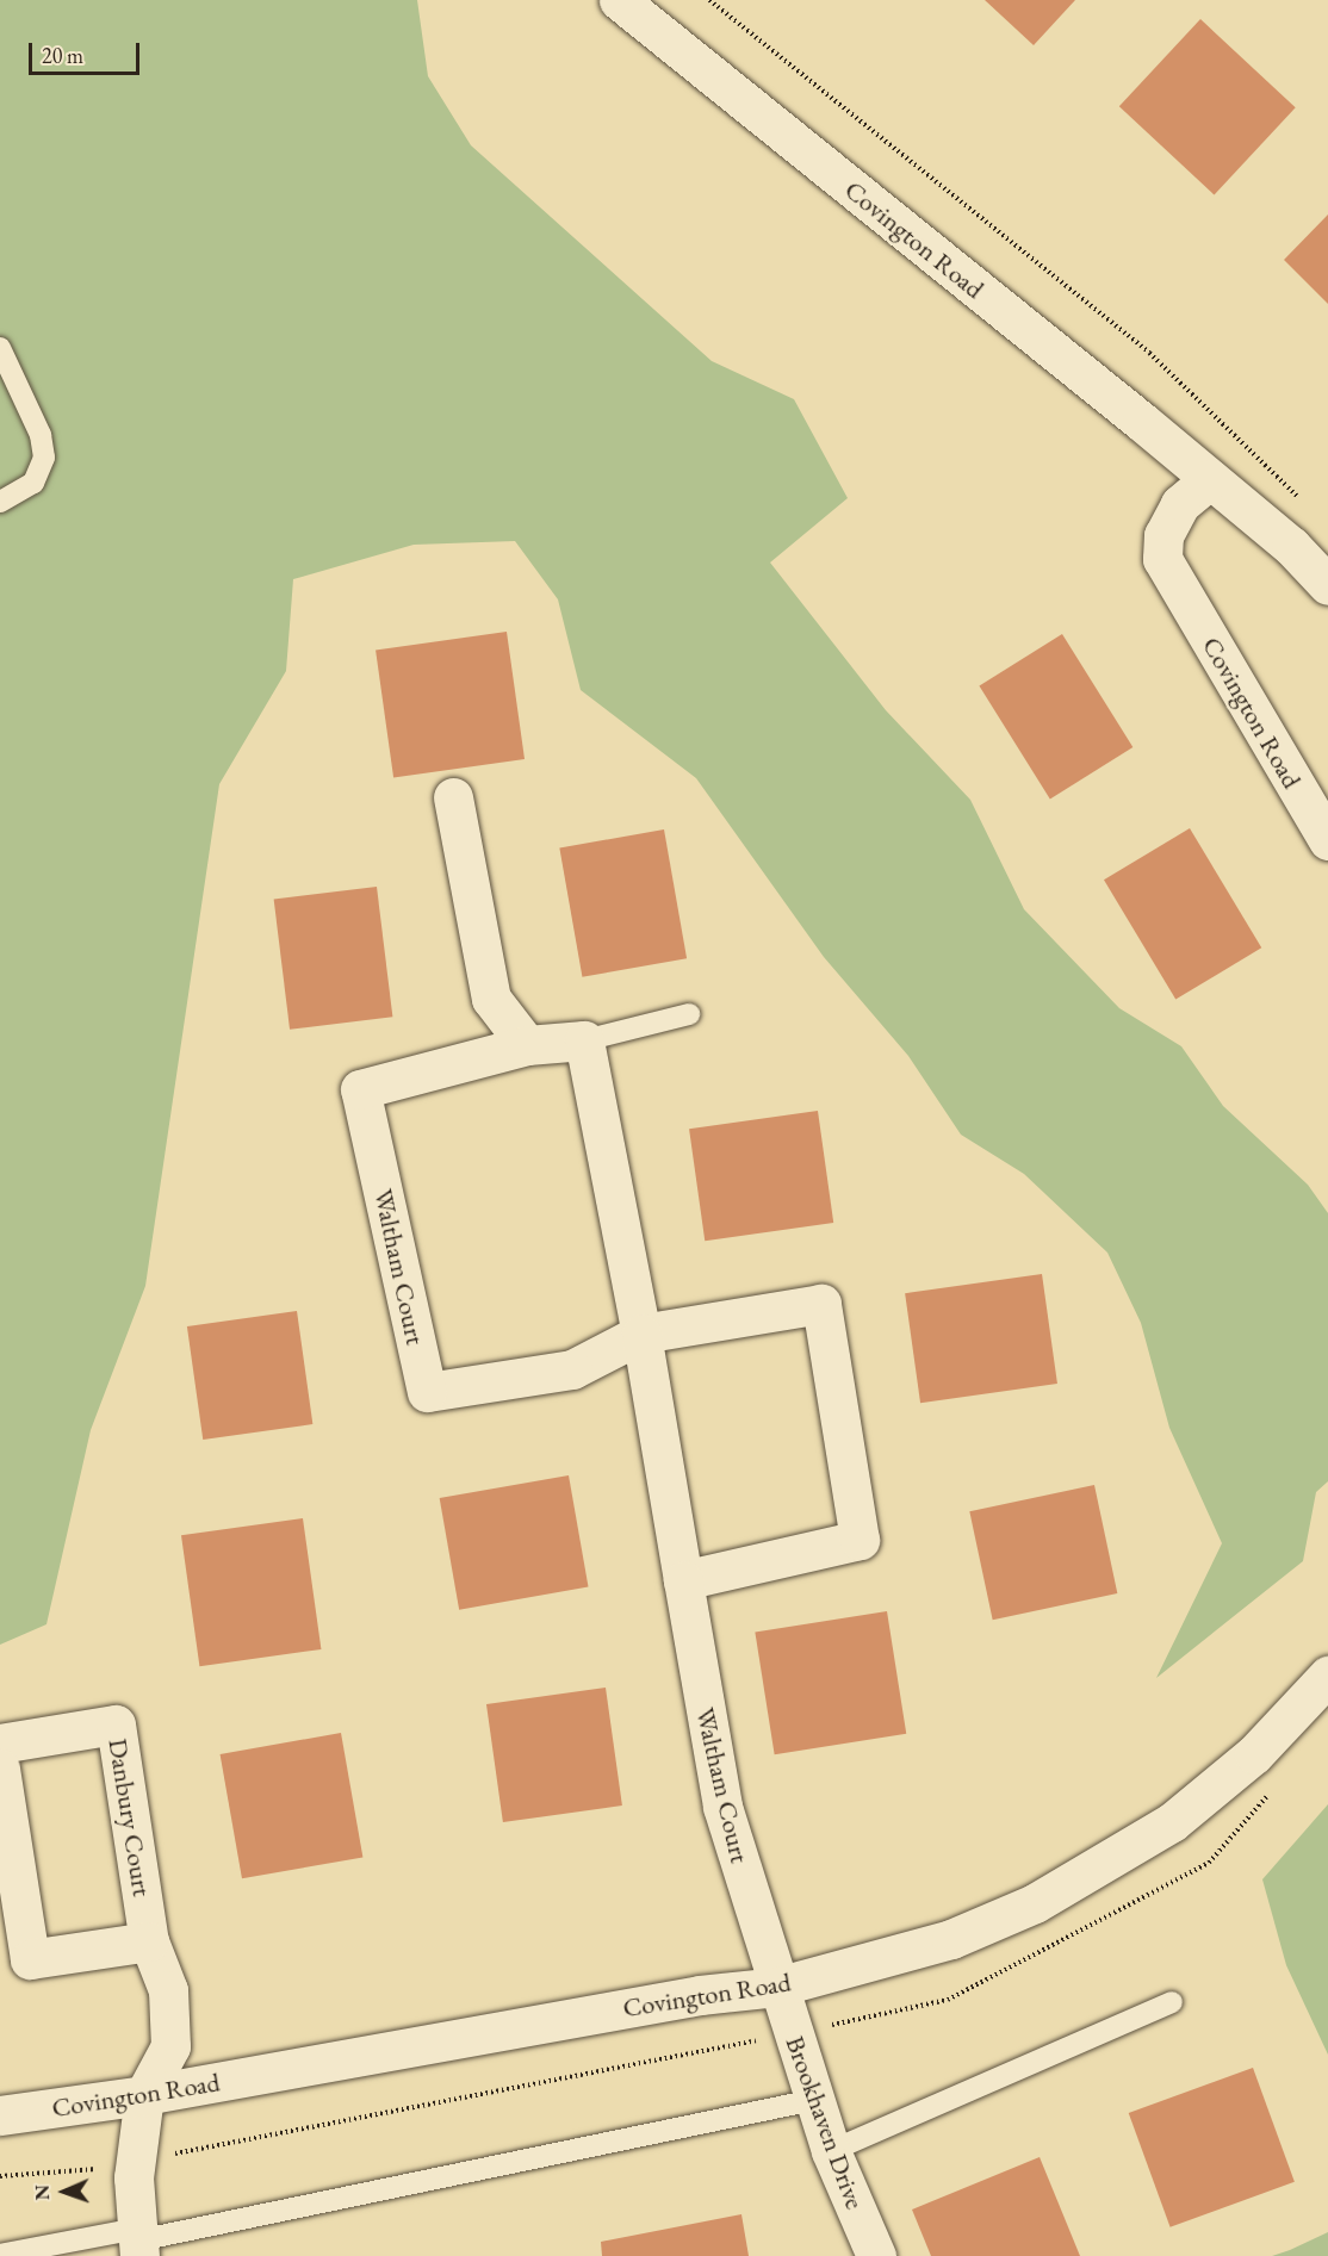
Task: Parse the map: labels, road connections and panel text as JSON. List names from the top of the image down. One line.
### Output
{"streets":{"street":["Covington Road","Waltham Court","Danbury Court","Brookhaven Drive"]},"crossings":[["Covington Road","Waltham Court"],["Covington Road","Danbury Court"],["Covington Road","Brookhaven Drive"],["Waltham Court","Brookhaven Drive"]],"scale_bar":"20 m","north":"left"}
